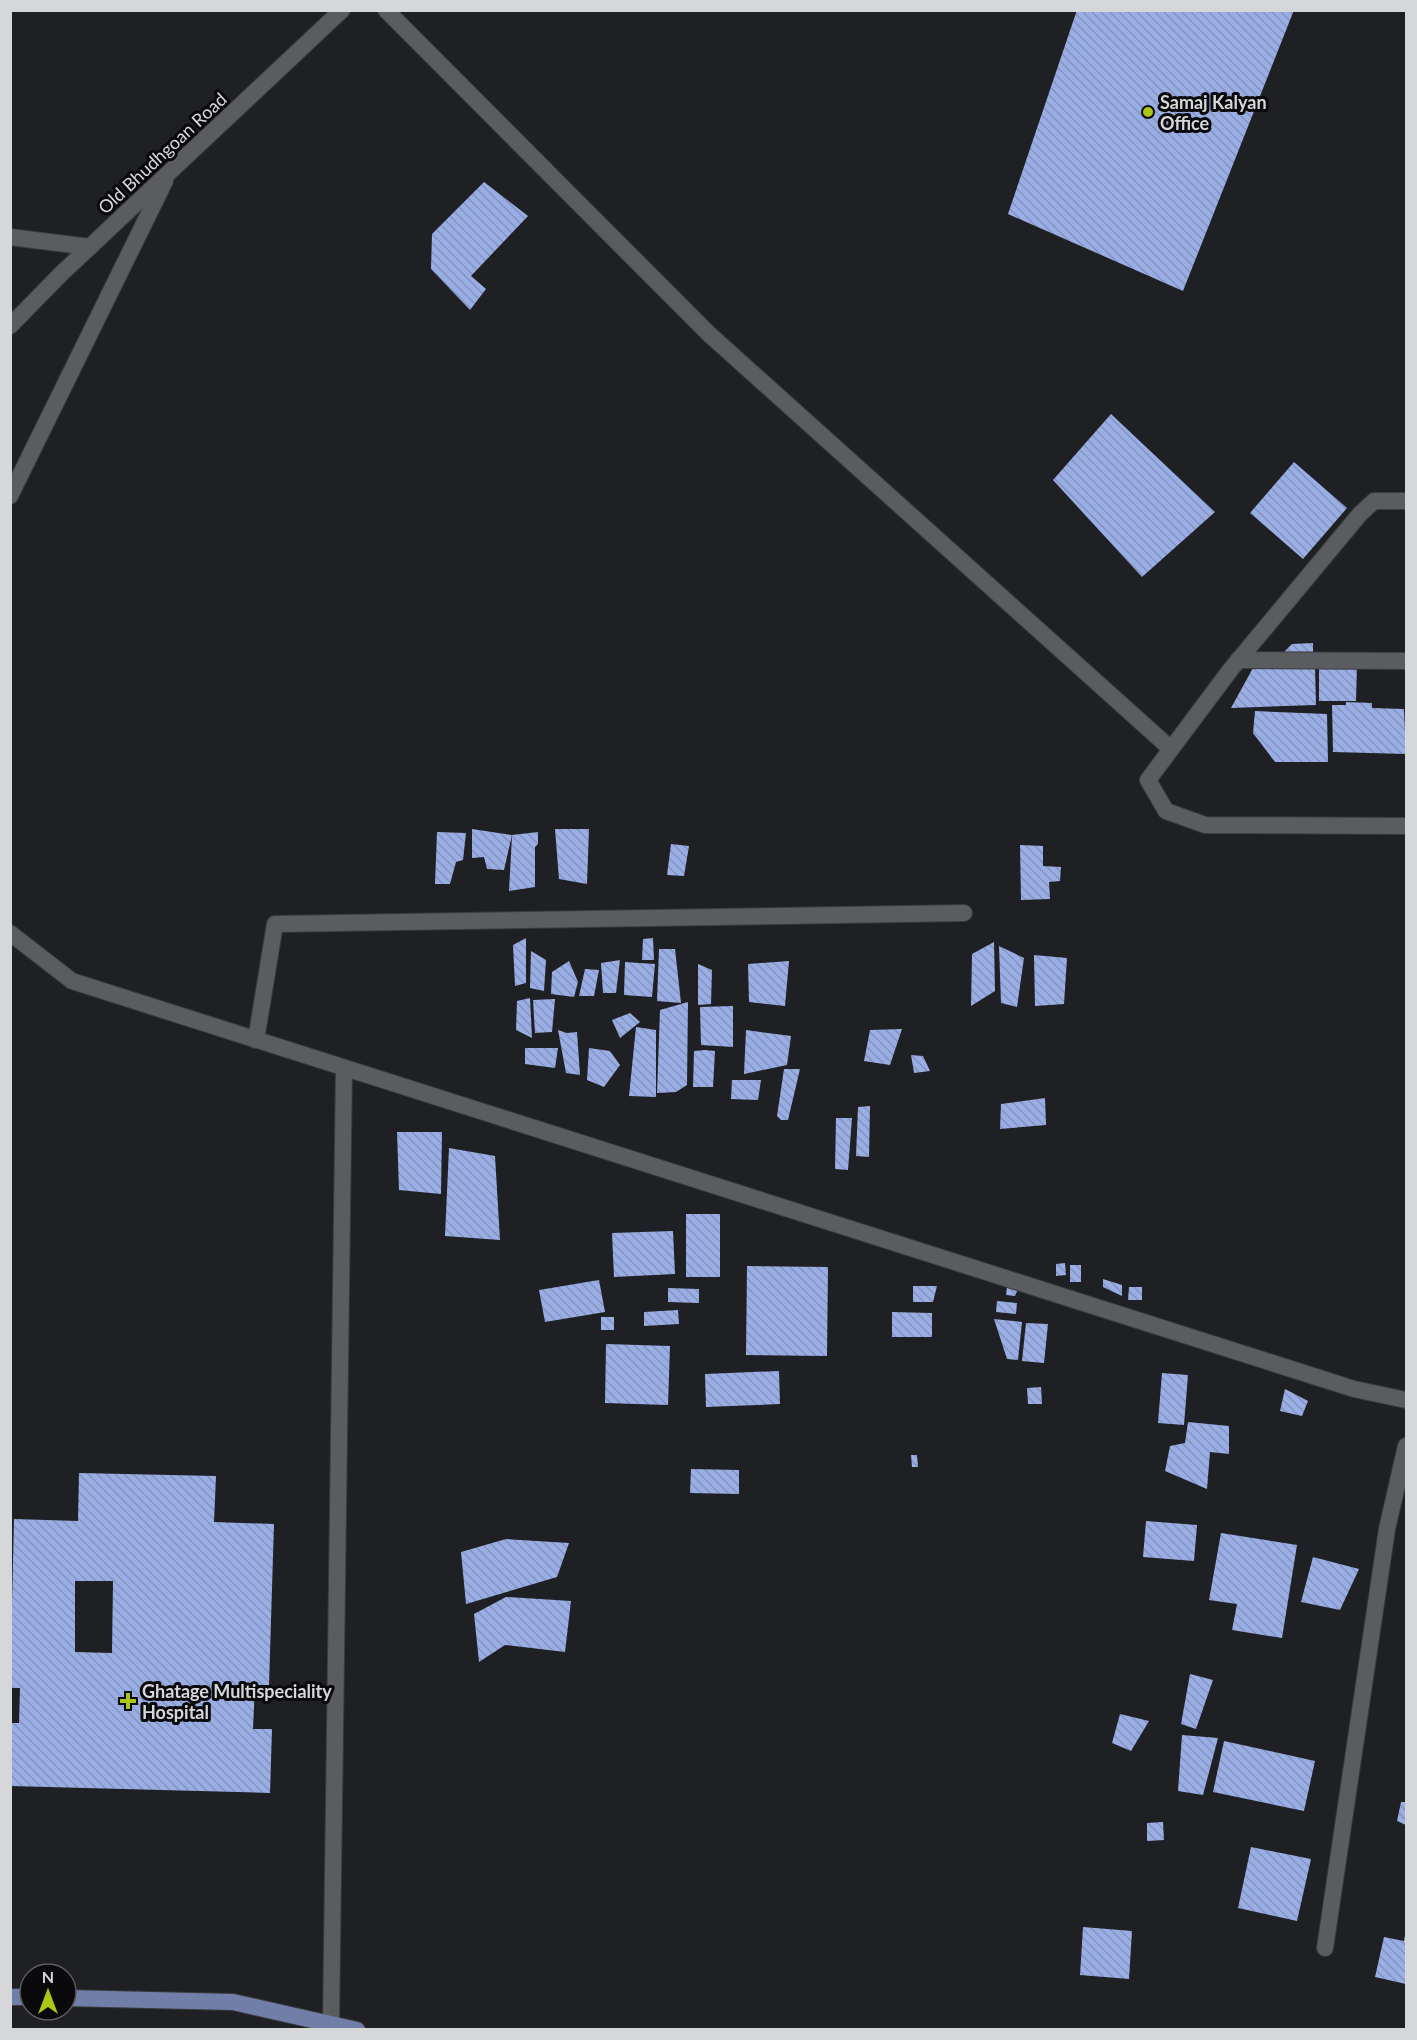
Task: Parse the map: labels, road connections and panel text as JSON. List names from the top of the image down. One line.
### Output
{"streets":{"street":["Old Bhudhgoan Road"]},"places":{"other":["Samaj Kalyan Office"],"health":["Ghatage Multispeciality Hospital"]},"north":"top"}
